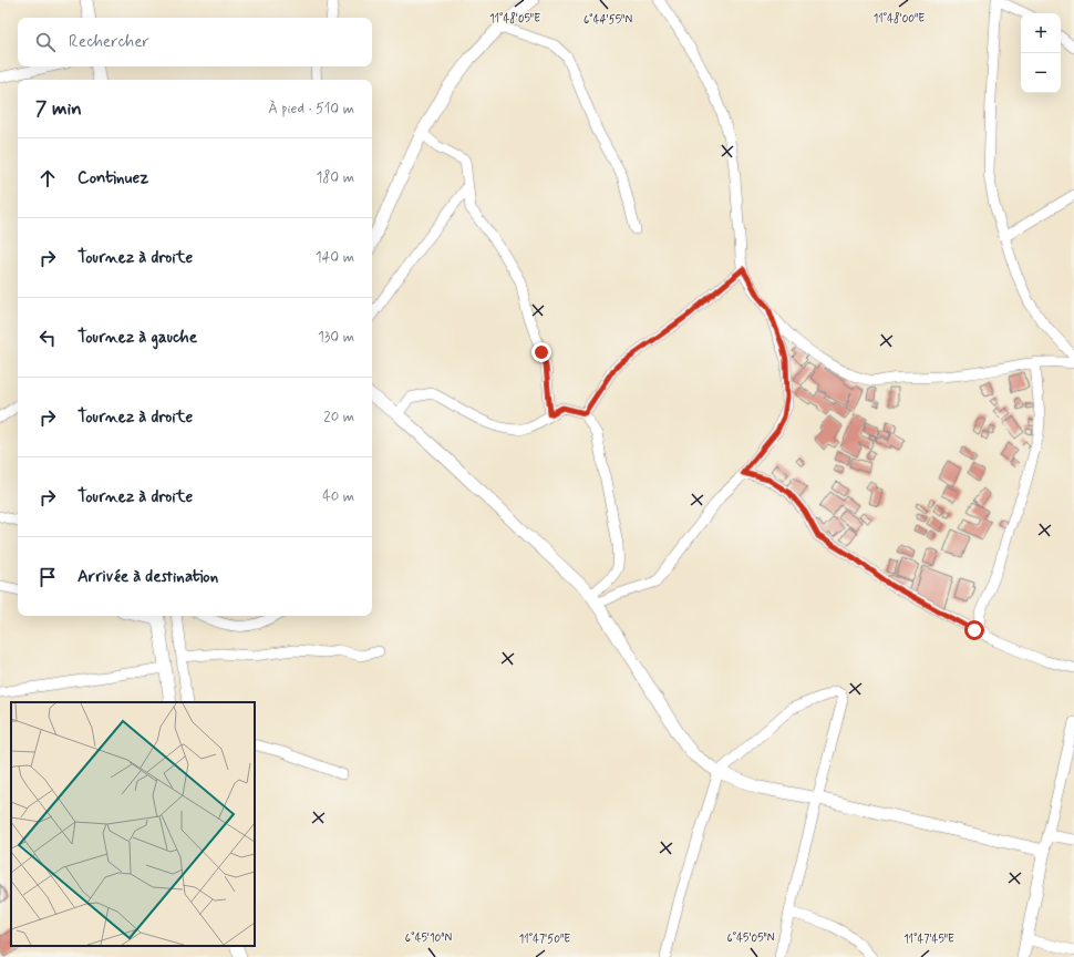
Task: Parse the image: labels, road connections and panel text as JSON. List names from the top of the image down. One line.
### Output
{"page":{"map_buttons":["+","−"],"search":"Rechercher","heading":["7 min","À pied · 510 m"],"list":[["Continuez","180 m"],["Tournez à droite","140 m"],["Tournez à gauche","130 m"],["Tournez à droite","20 m"],["Tournez à droite","40 m"],"Arrivée à destination"]},"coordinates":["11°48'05\"E","11°48'00\"E","6°44'55\"N","6°45'10\"N","6°45'05\"N","11°47'50\"E","11°47'45\"E"]}
